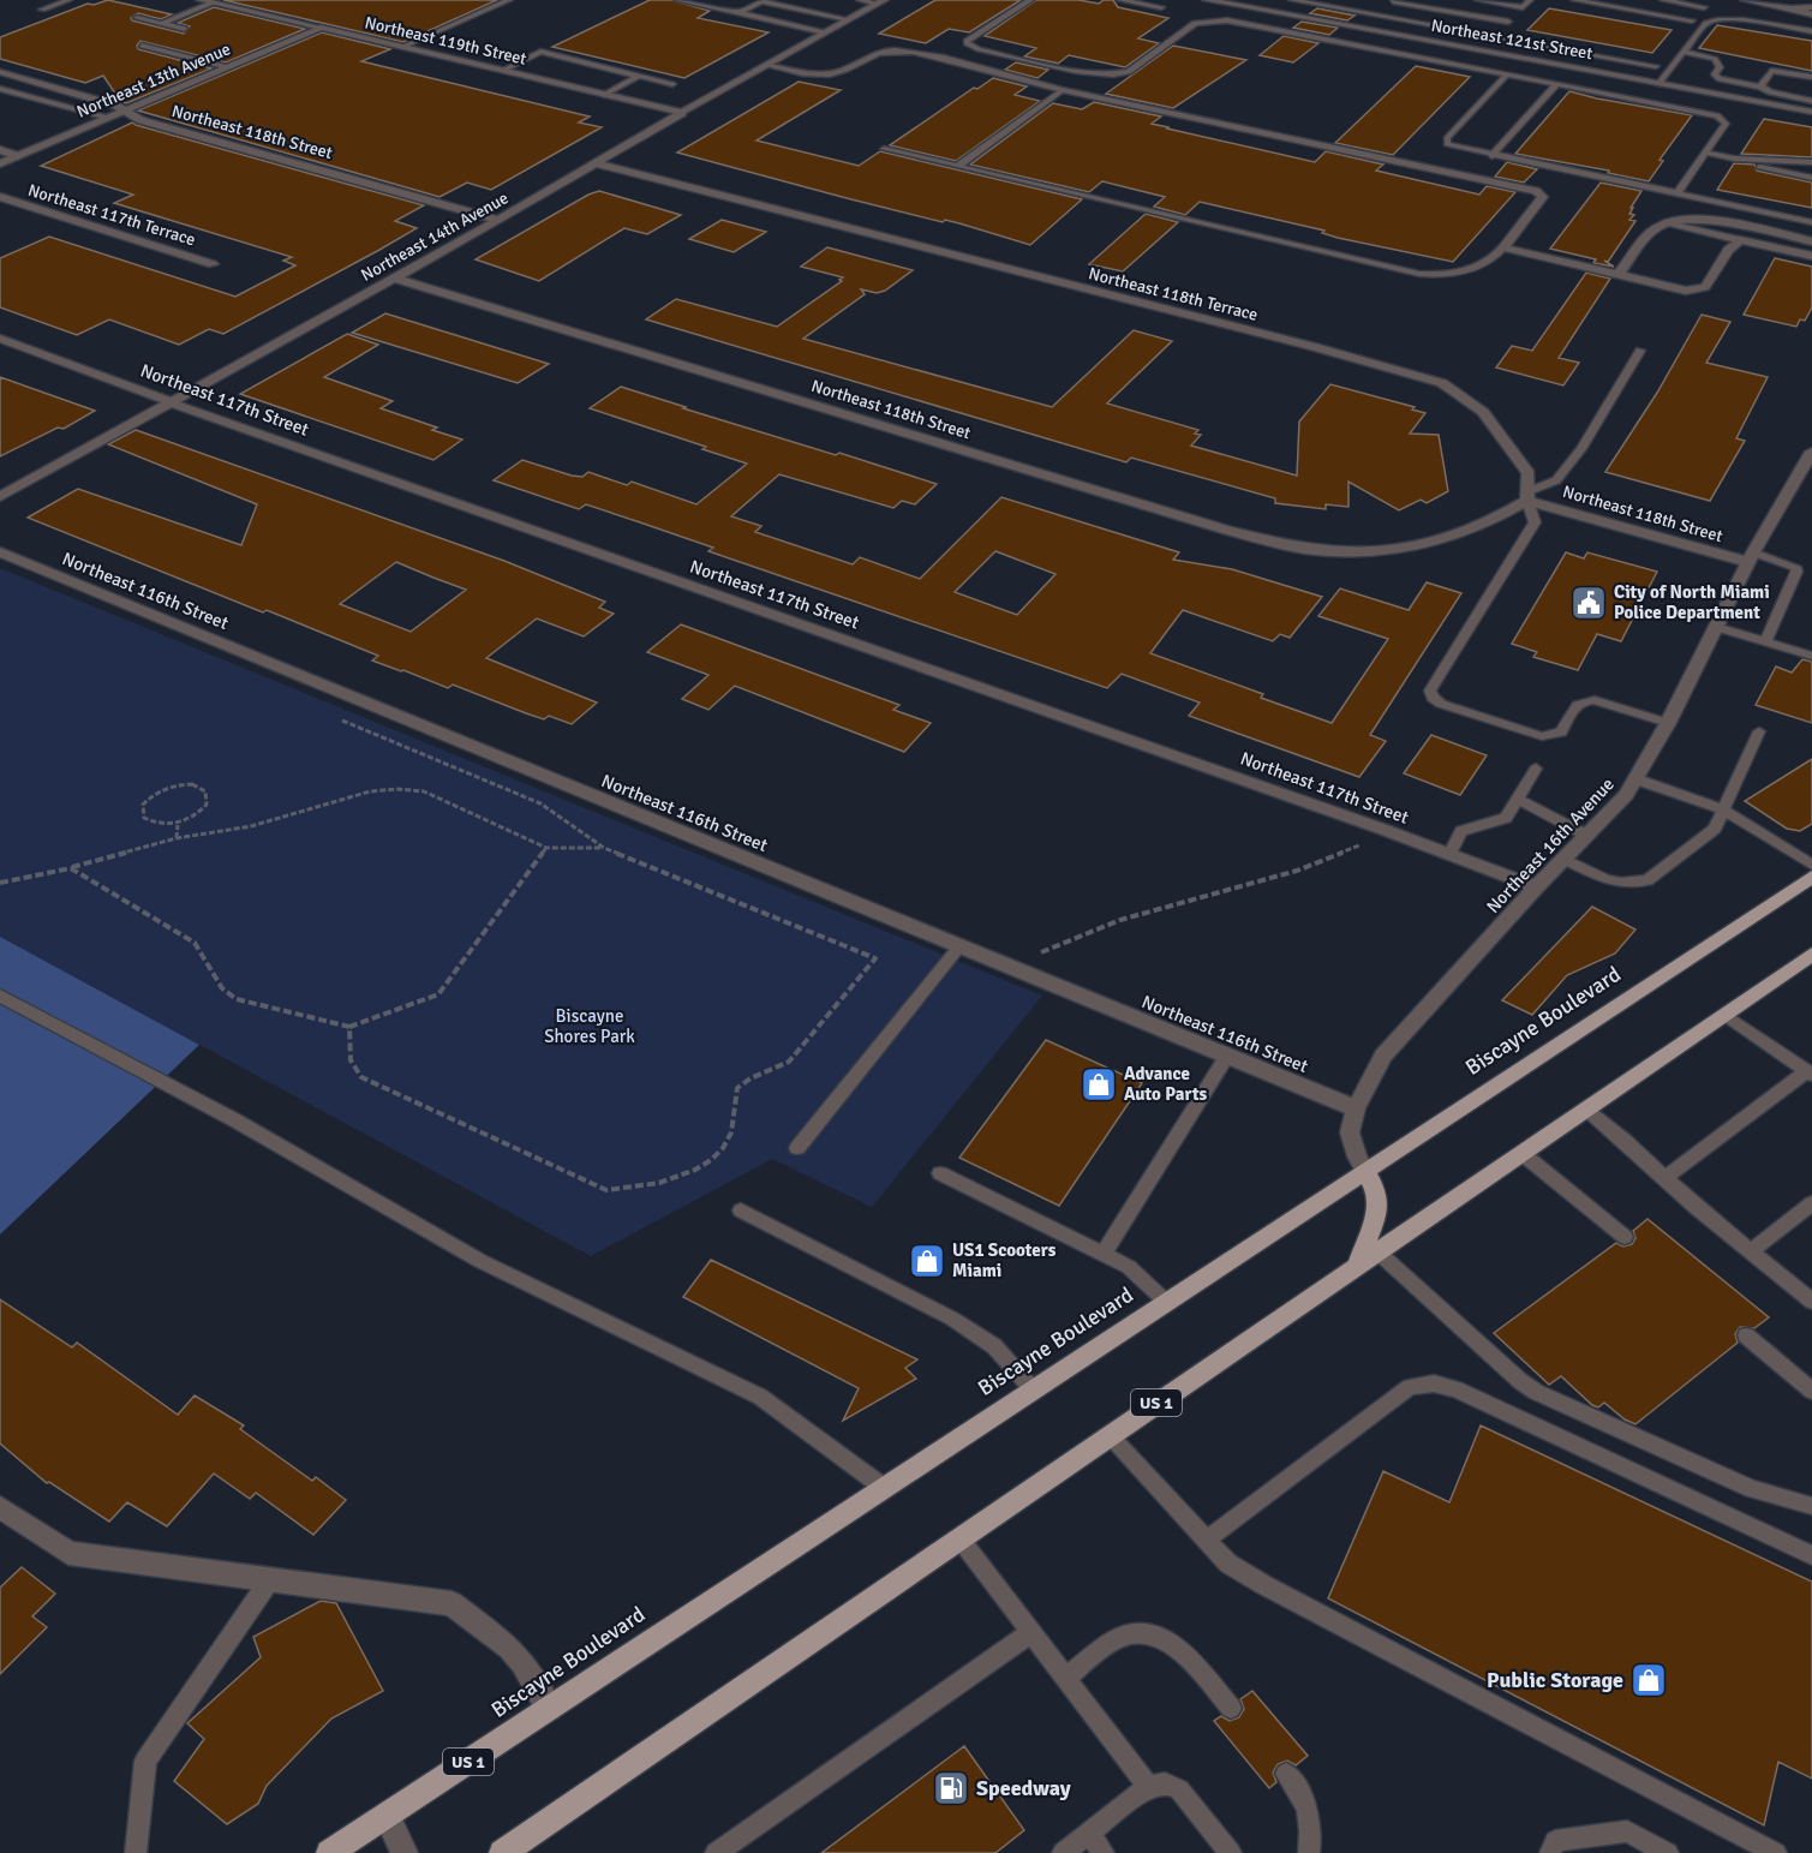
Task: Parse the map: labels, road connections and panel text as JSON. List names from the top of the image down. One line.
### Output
{"streets":{"main road":["Biscayne Boulevard","US 1"],"street":["Northeast 121st Street","Northeast 119th Street","Northeast 13th Avenue","Northeast 118th Street","Northeast 117th Terrace","Northeast 14th Avenue","Northeast 118th Terrace","Northeast 117th Street","Northeast 116th Street","Northeast 16th Avenue"]},"crossings":[["Northeast 119th Street","Northeast 13th Avenue"],["Northeast 119th Street","Northeast 14th Avenue"],["Northeast 13th Avenue","Northeast 118th Street"],["Northeast 118th Street","Northeast 14th Avenue"],["Northeast 118th Street","Northeast 118th Terrace"],["Northeast 118th Street","Northeast 16th Avenue"],["Northeast 14th Avenue","Northeast 118th Terrace"],["Northeast 14th Avenue","Northeast 117th Street"],["Northeast 117th Street","Northeast 16th Avenue"],["Northeast 116th Street","Northeast 16th Avenue"],["Northeast 16th Avenue","Biscayne Boulevard"]],"parks":["Biscayne Shores Park"],"places":{"public building":["City of North Miami Police Department"],"shop":["Advance Auto Parts","US1 Scooters Miami","Public Storage"],"fuel station":["Speedway"]}}
